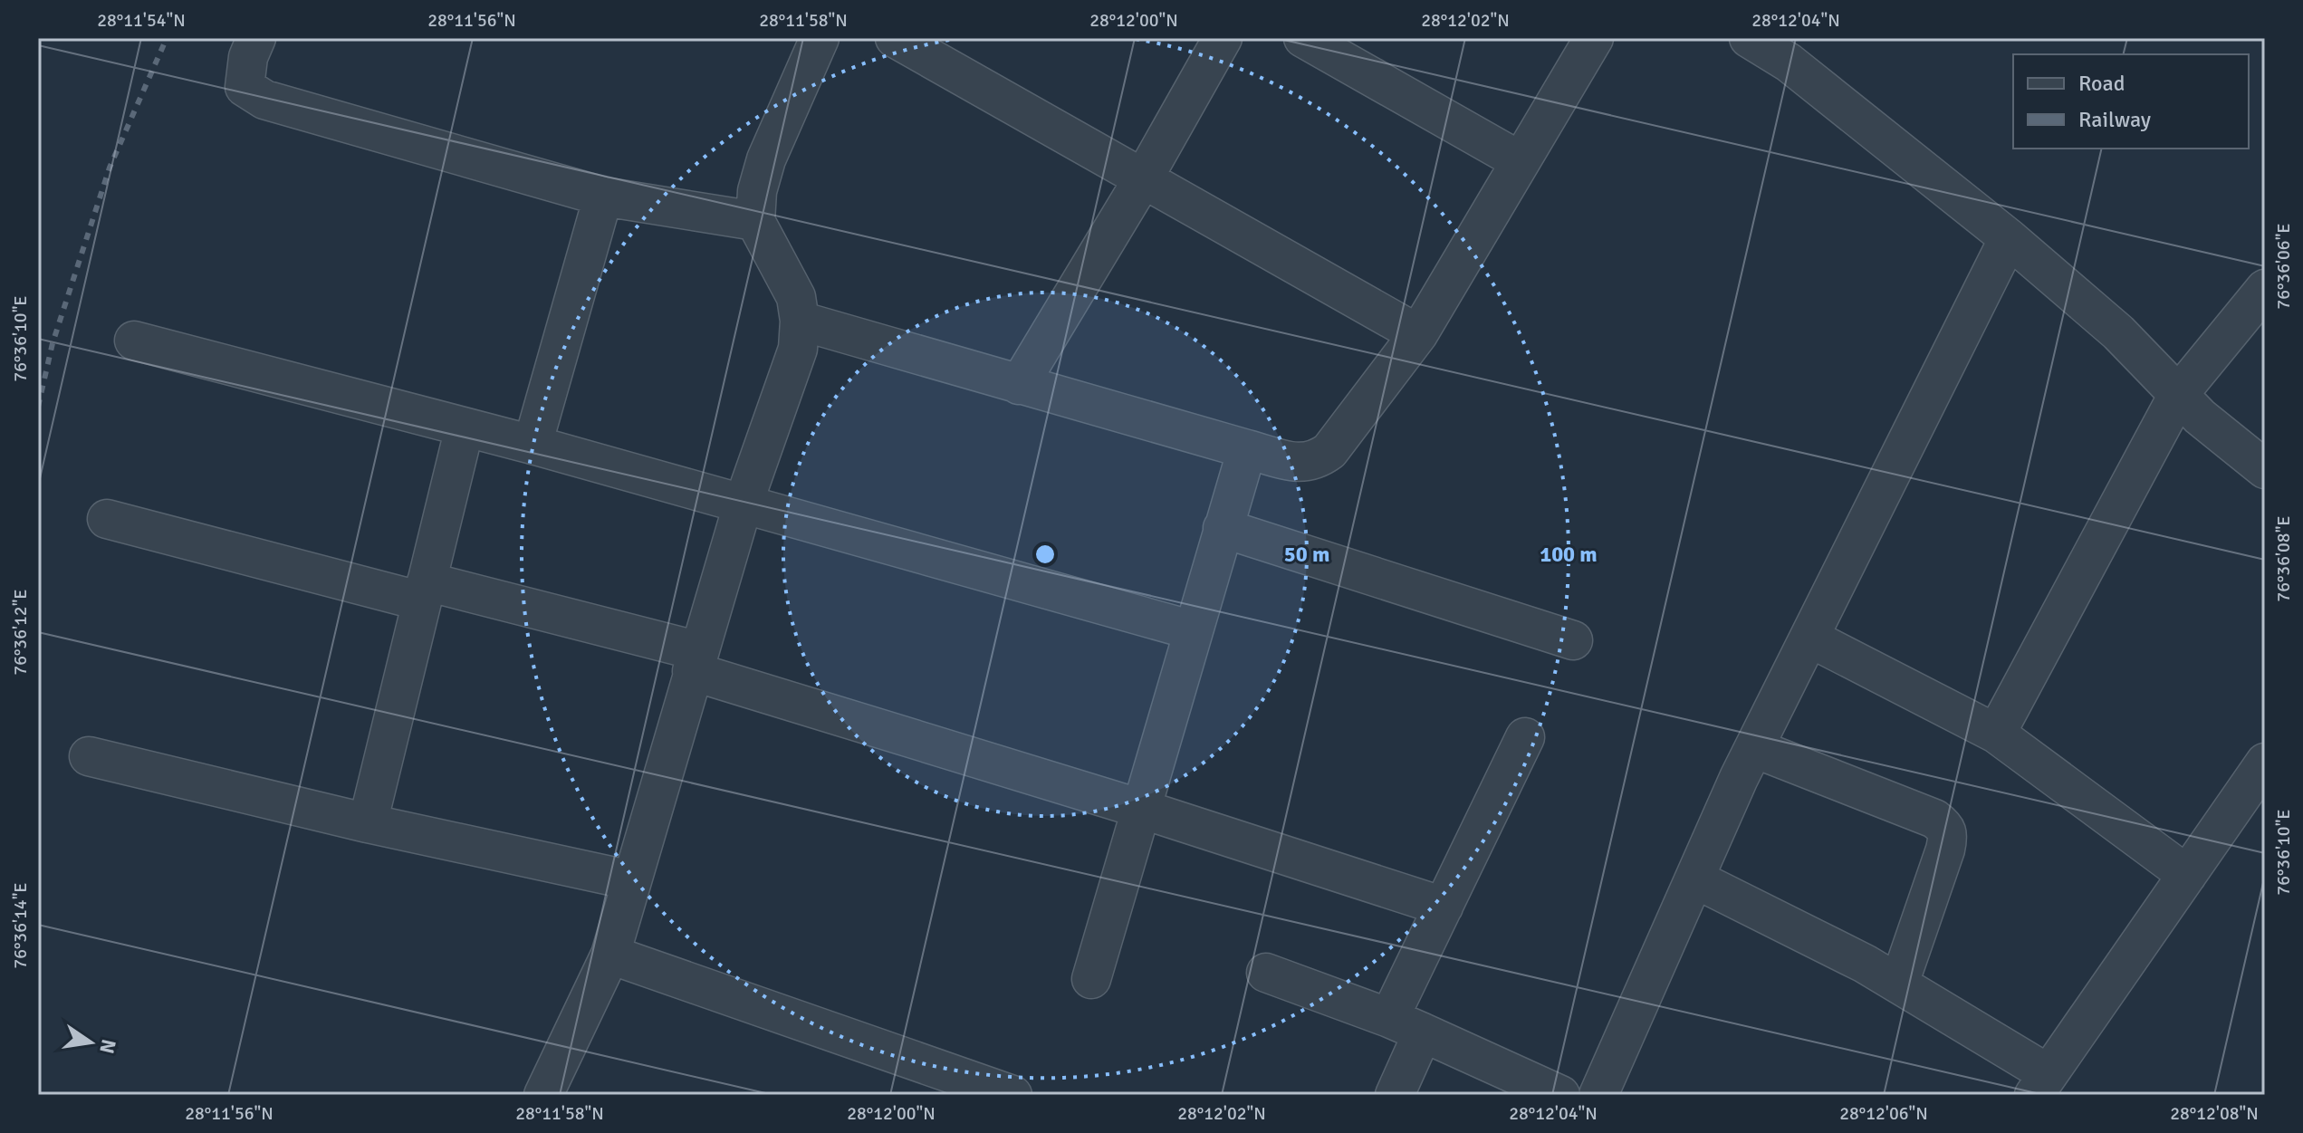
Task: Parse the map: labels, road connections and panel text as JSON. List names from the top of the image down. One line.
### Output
{"legend":["Road","Railway"],"north":"right","coordinates":["28°11'54\"N","28°11'56\"N","28°11'58\"N","28°12'00\"N","28°12'02\"N","28°12'04\"N","76°36'06\"E","76°36'10\"E","76°36'08\"E","76°36'12\"E","76°36'14\"E","28°12'06\"N","28°12'08\"N"],"rings":["50 m","100 m"]}
